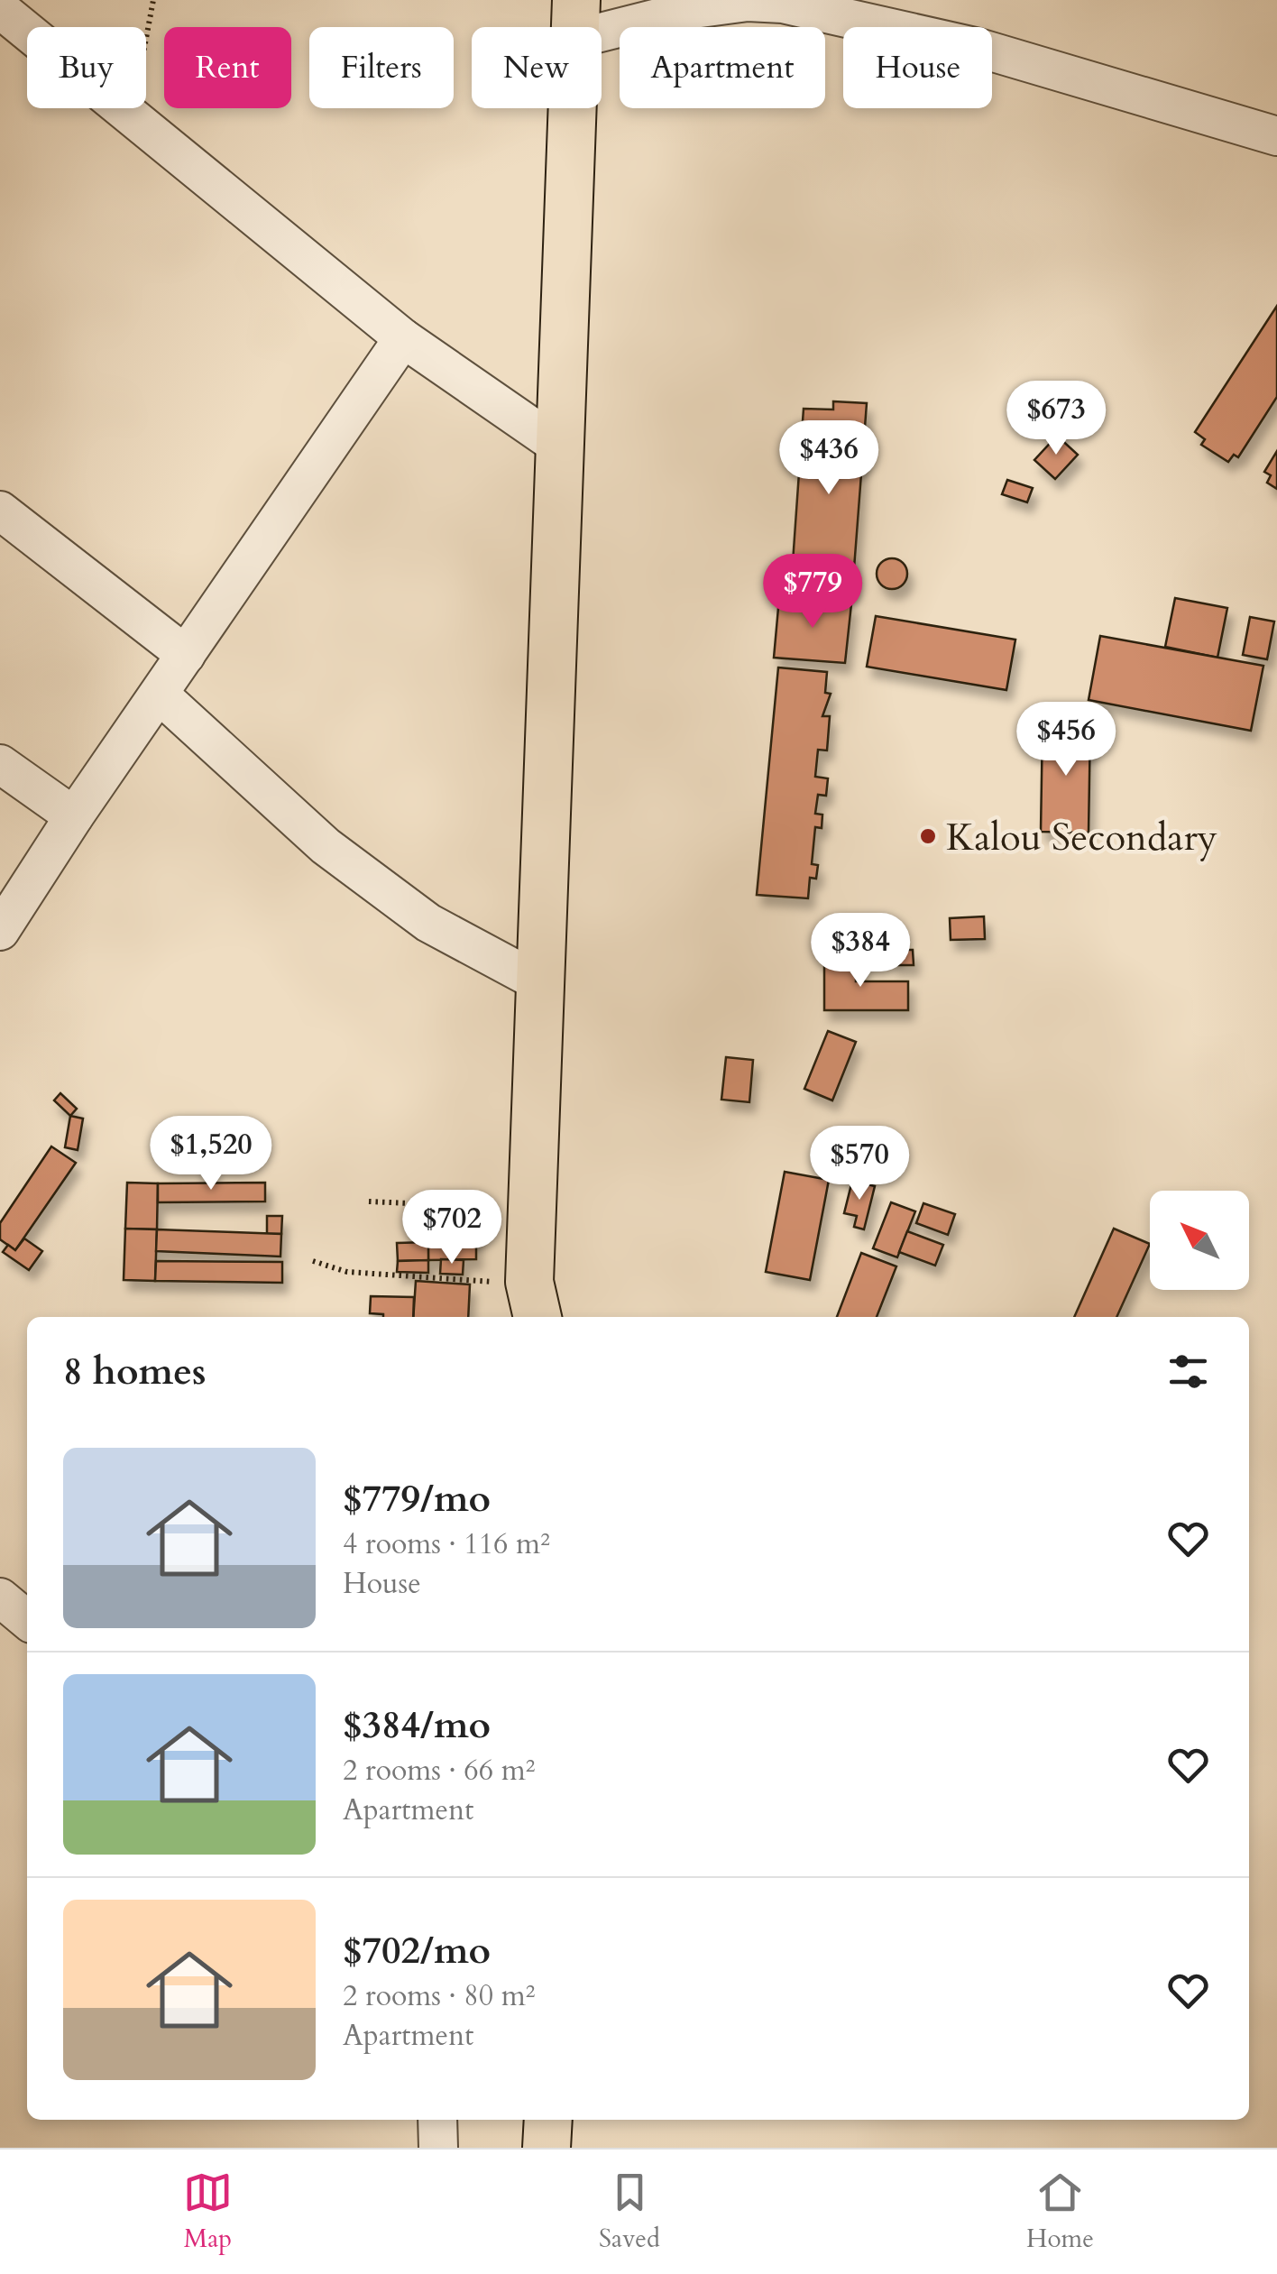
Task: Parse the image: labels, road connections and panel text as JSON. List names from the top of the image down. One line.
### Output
{"places":["Kalou Secondary"],"north":"top left","page":{"chip":["Buy","Rent","Filters","New","Apartment","House"],"price":["$673","$436","$779","$456","$384","$1,520","$570","$702"],"heading":"8 homes","list":[{"name":"$779/mo","note":"4 rooms · 116 m² · House"},{"name":"$384/mo","note":"2 rooms · 66 m² · Apartment"},{"name":"$702/mo","note":"2 rooms · 80 m² · Apartment"}],"tabs":["Map","Saved","Home"]}}
